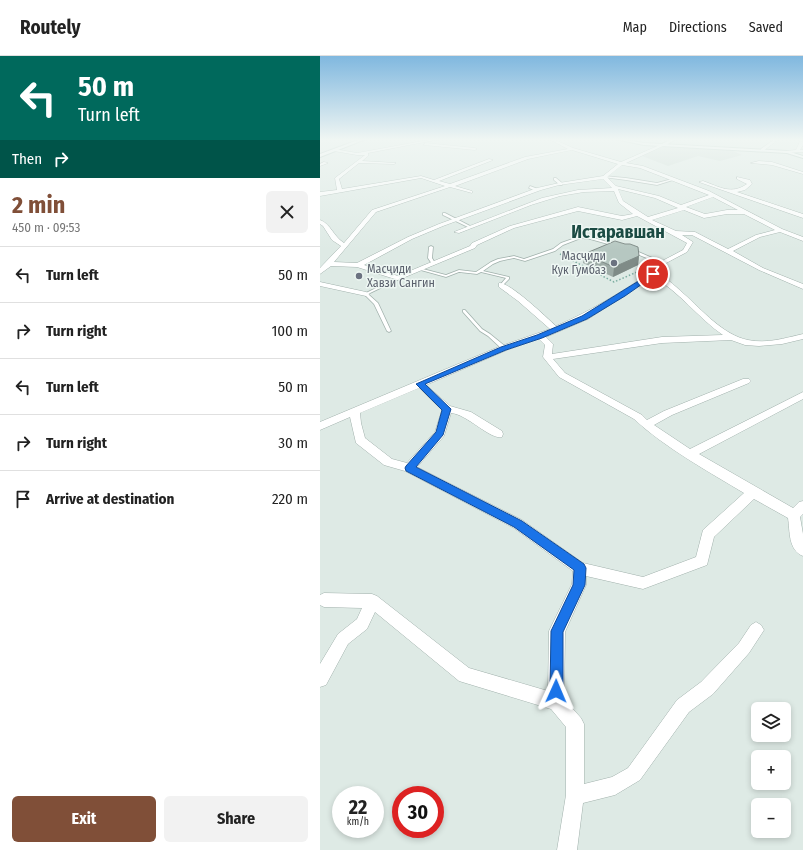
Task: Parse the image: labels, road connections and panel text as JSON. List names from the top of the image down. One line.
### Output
{"districts":["Истаравшан"],"places":["Масҷиди Кук Гумбаз","Масҷиди Хавзи Сангин"],"page":{"header":"Routely","nav":["Map","Directions","Saved"],"turn":["50 m","Turn left"],"then":"Then","heading":["2 min","450 m · 09:53"],"list":[{"name":"Turn left","value":"50 m"},{"name":"Turn right","value":"100 m"},{"name":"Turn left","value":"50 m"},{"name":"Turn right","value":"30 m"},{"name":"Arrive at destination","value":"220 m"}],"map_buttons":["+","−"],"speed":"22 km/h","limit":"30","buttons":["Exit","Share"]}}
